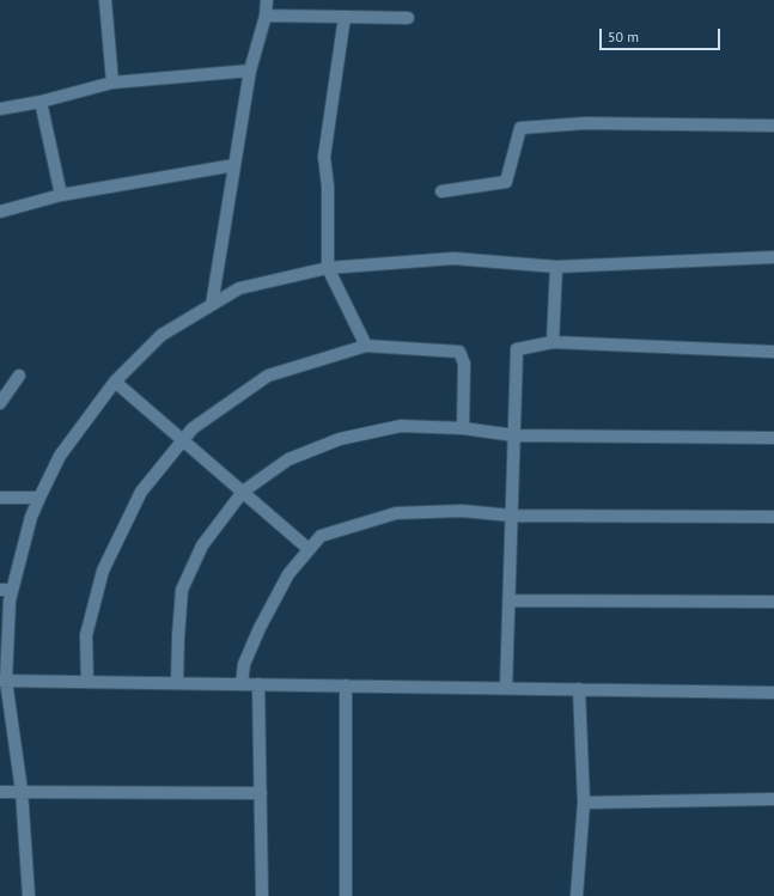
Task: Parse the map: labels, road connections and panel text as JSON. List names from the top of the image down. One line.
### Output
{"scale_bar":"50 m"}
